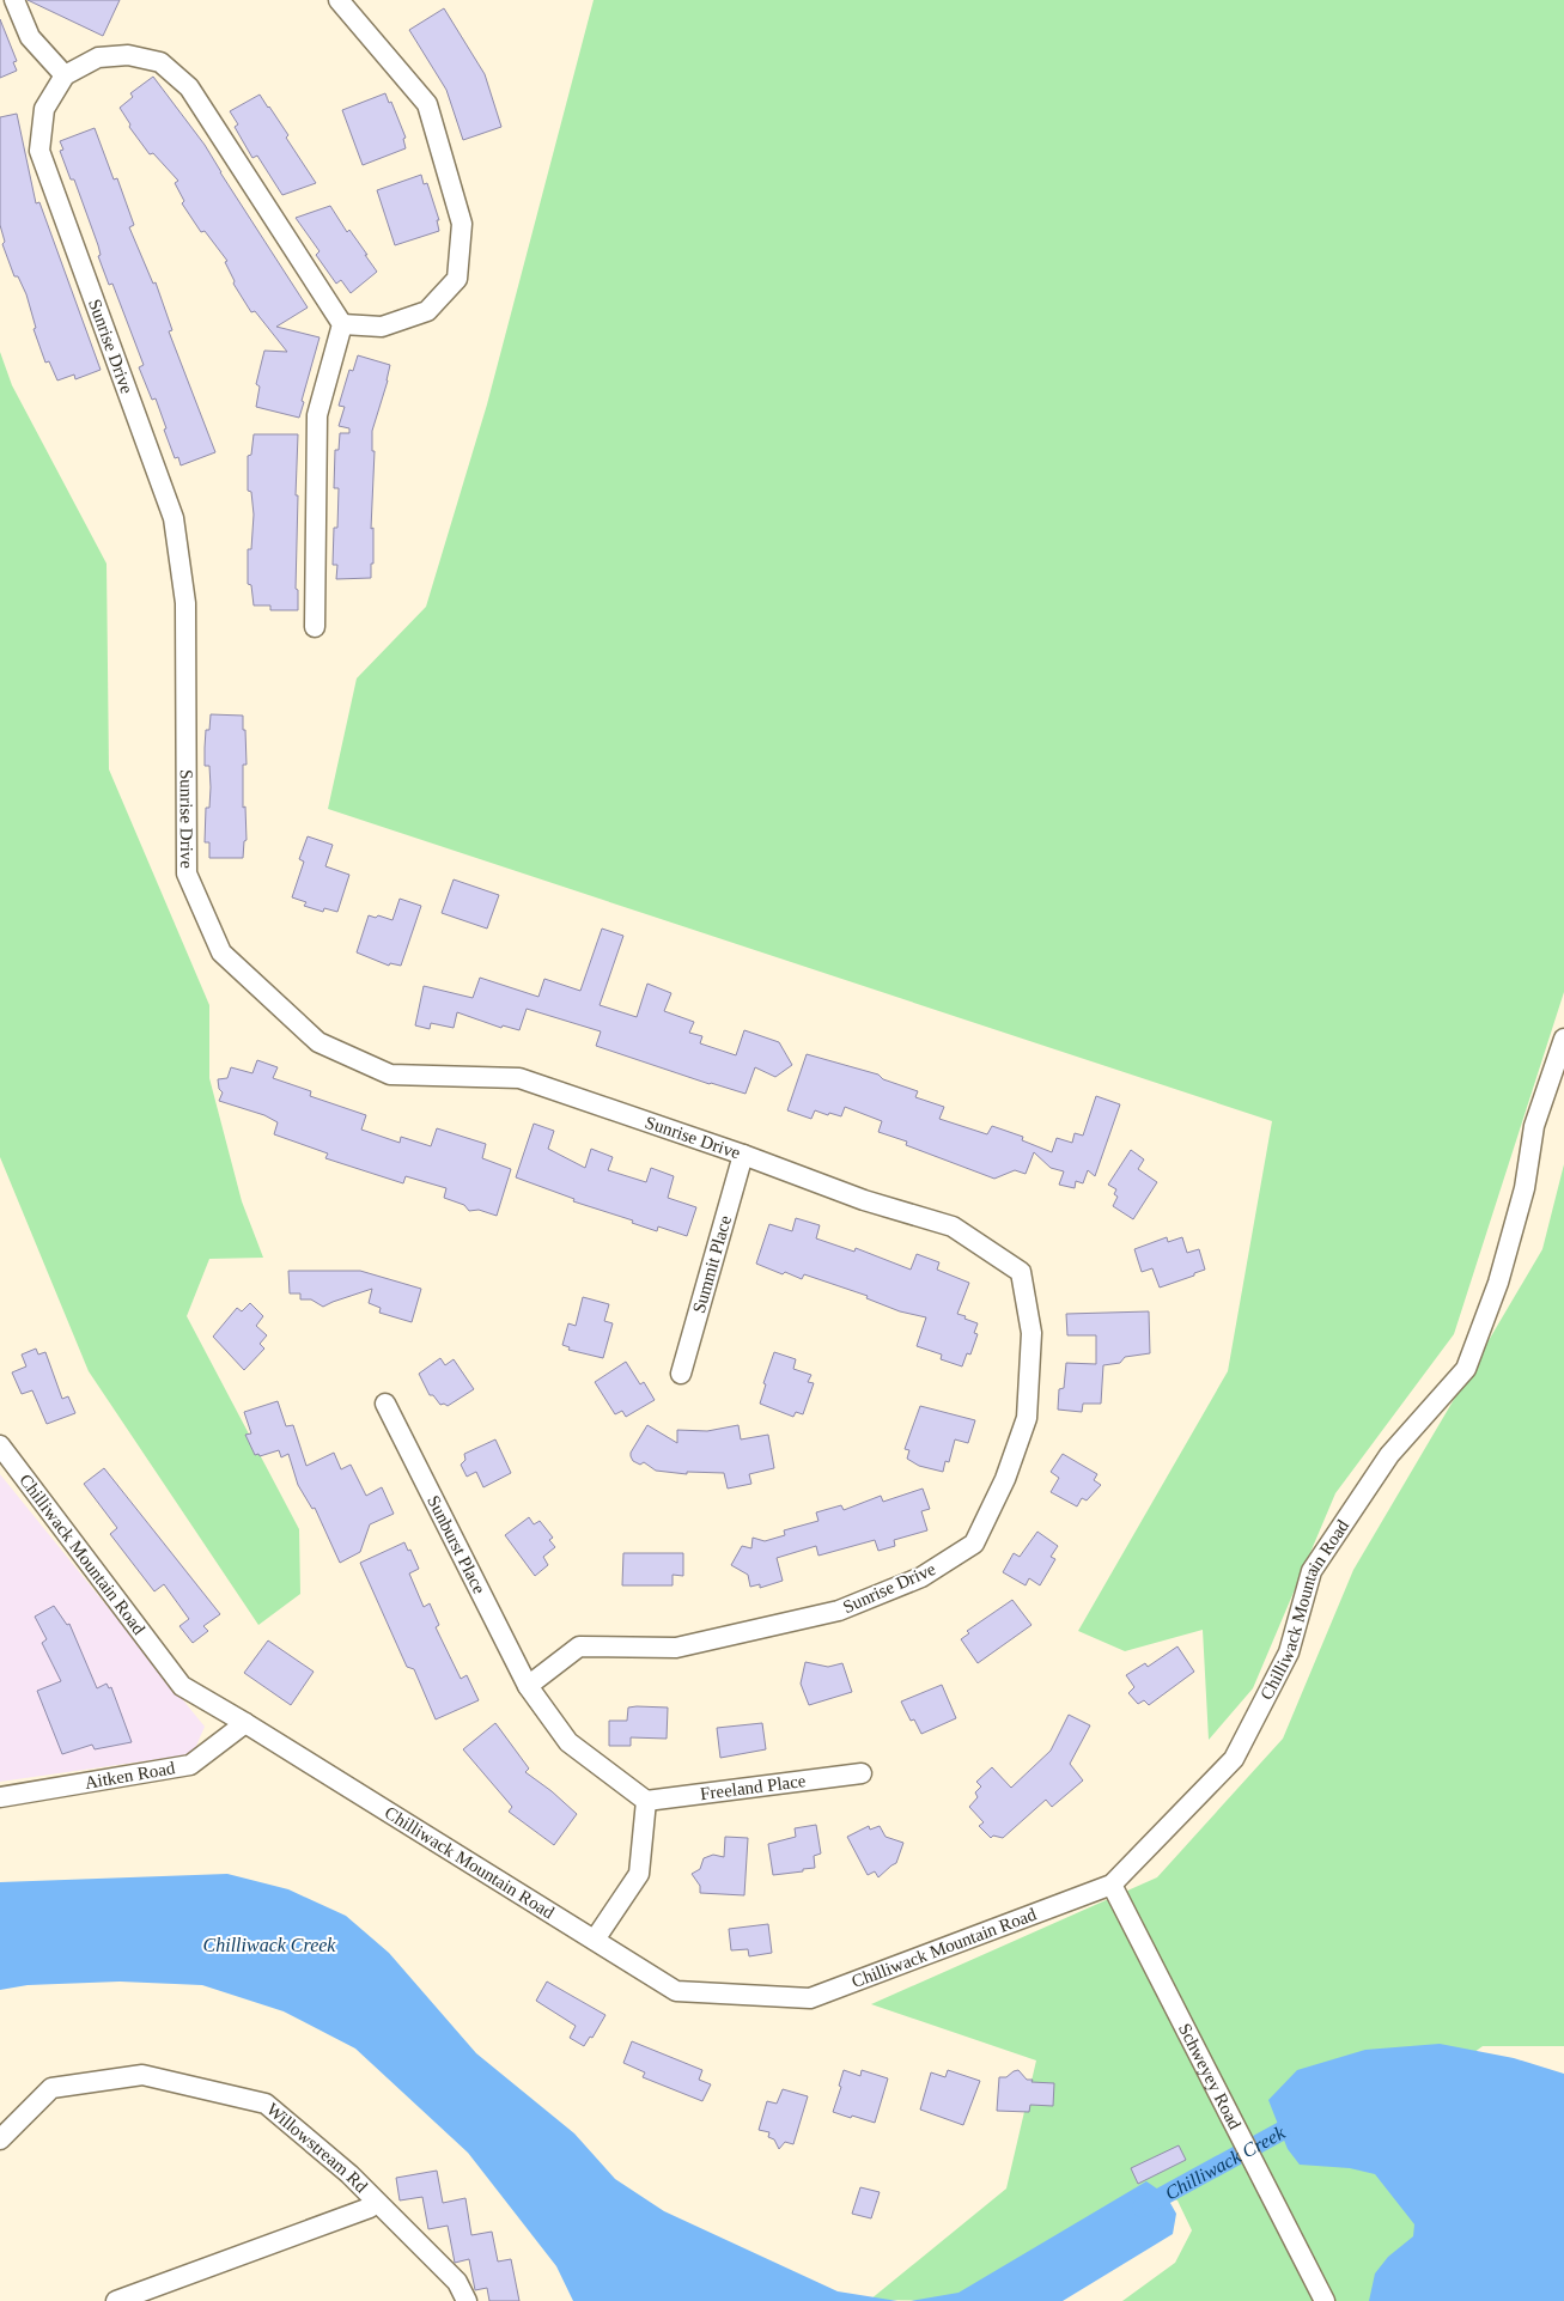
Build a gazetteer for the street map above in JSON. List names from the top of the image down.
{
  "streets": {
    "street": [
      "Sunrise Drive",
      "Summit Place",
      "Sunburst Place",
      "Chilliwack Mountain Road",
      "Aitken Road",
      "Freeland Place",
      "Schweyey Road",
      "Willowstream Rd"
    ]
  },
  "crossings": [
    ["Sunrise Drive", "Summit Place"],
    ["Sunrise Drive", "Sunburst Place"],
    ["Chilliwack Mountain Road", "Aitken Road"],
    ["Chilliwack Mountain Road", "Schweyey Road"]
  ],
  "water": ["Chilliwack Creek"]
}
